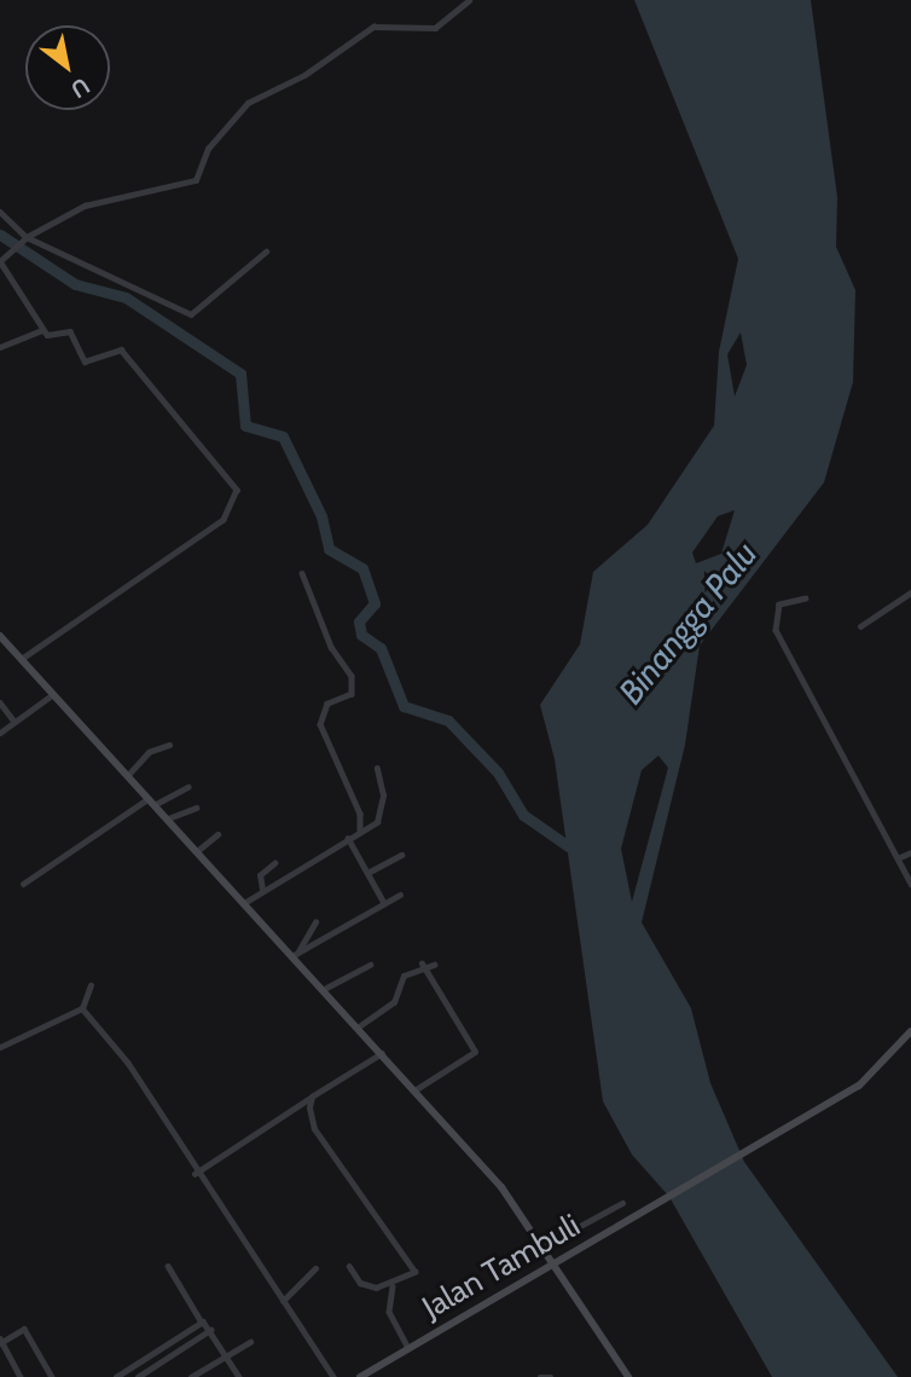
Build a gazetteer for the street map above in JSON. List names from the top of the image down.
{
  "streets": {
    "main road": ["Jalan Tambuli"]
  },
  "water": ["Binangga Palu"],
  "north": "bottom right"
}
